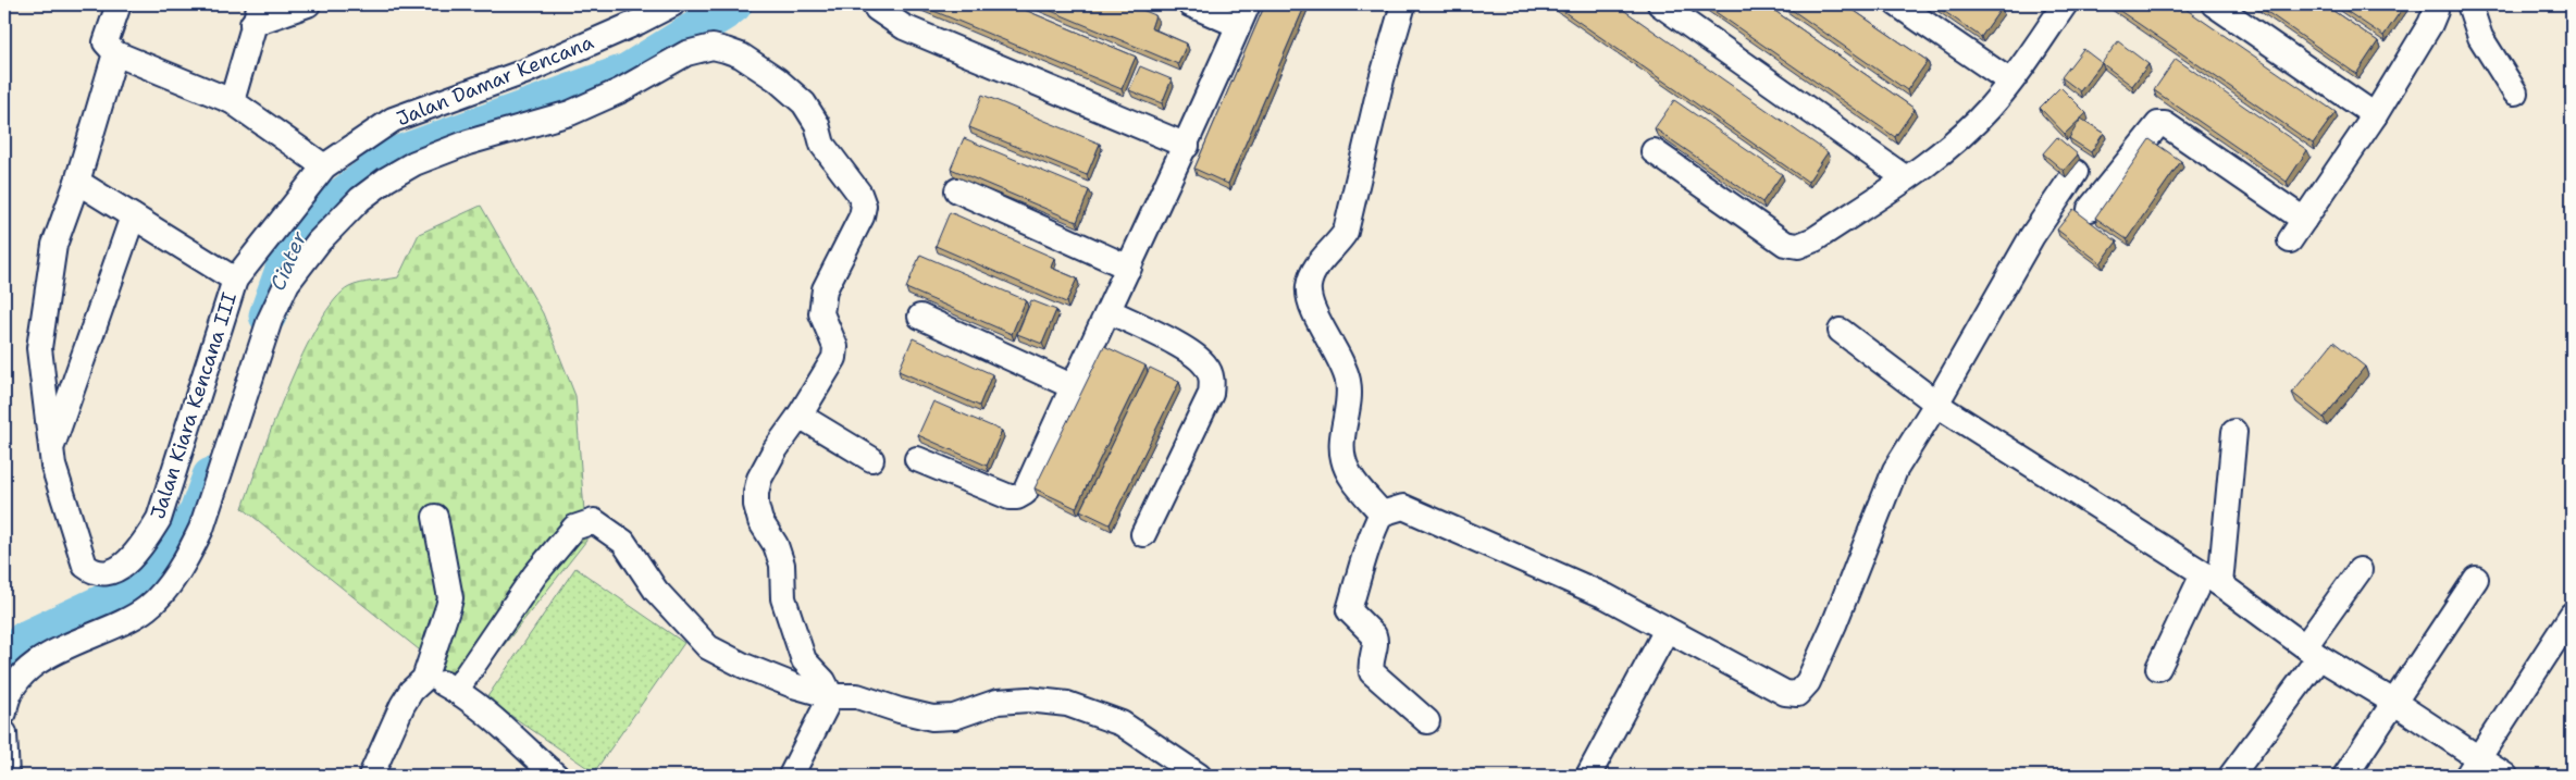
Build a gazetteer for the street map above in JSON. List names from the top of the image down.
{
  "streets": {
    "street": ["Jalan Damar Kencana", "Jalan Kiara Kencana III"]
  },
  "crossings": [
    ["Jalan Damar Kencana", "Jalan Kiara Kencana III"]
  ],
  "water": ["Ciater"]
}
